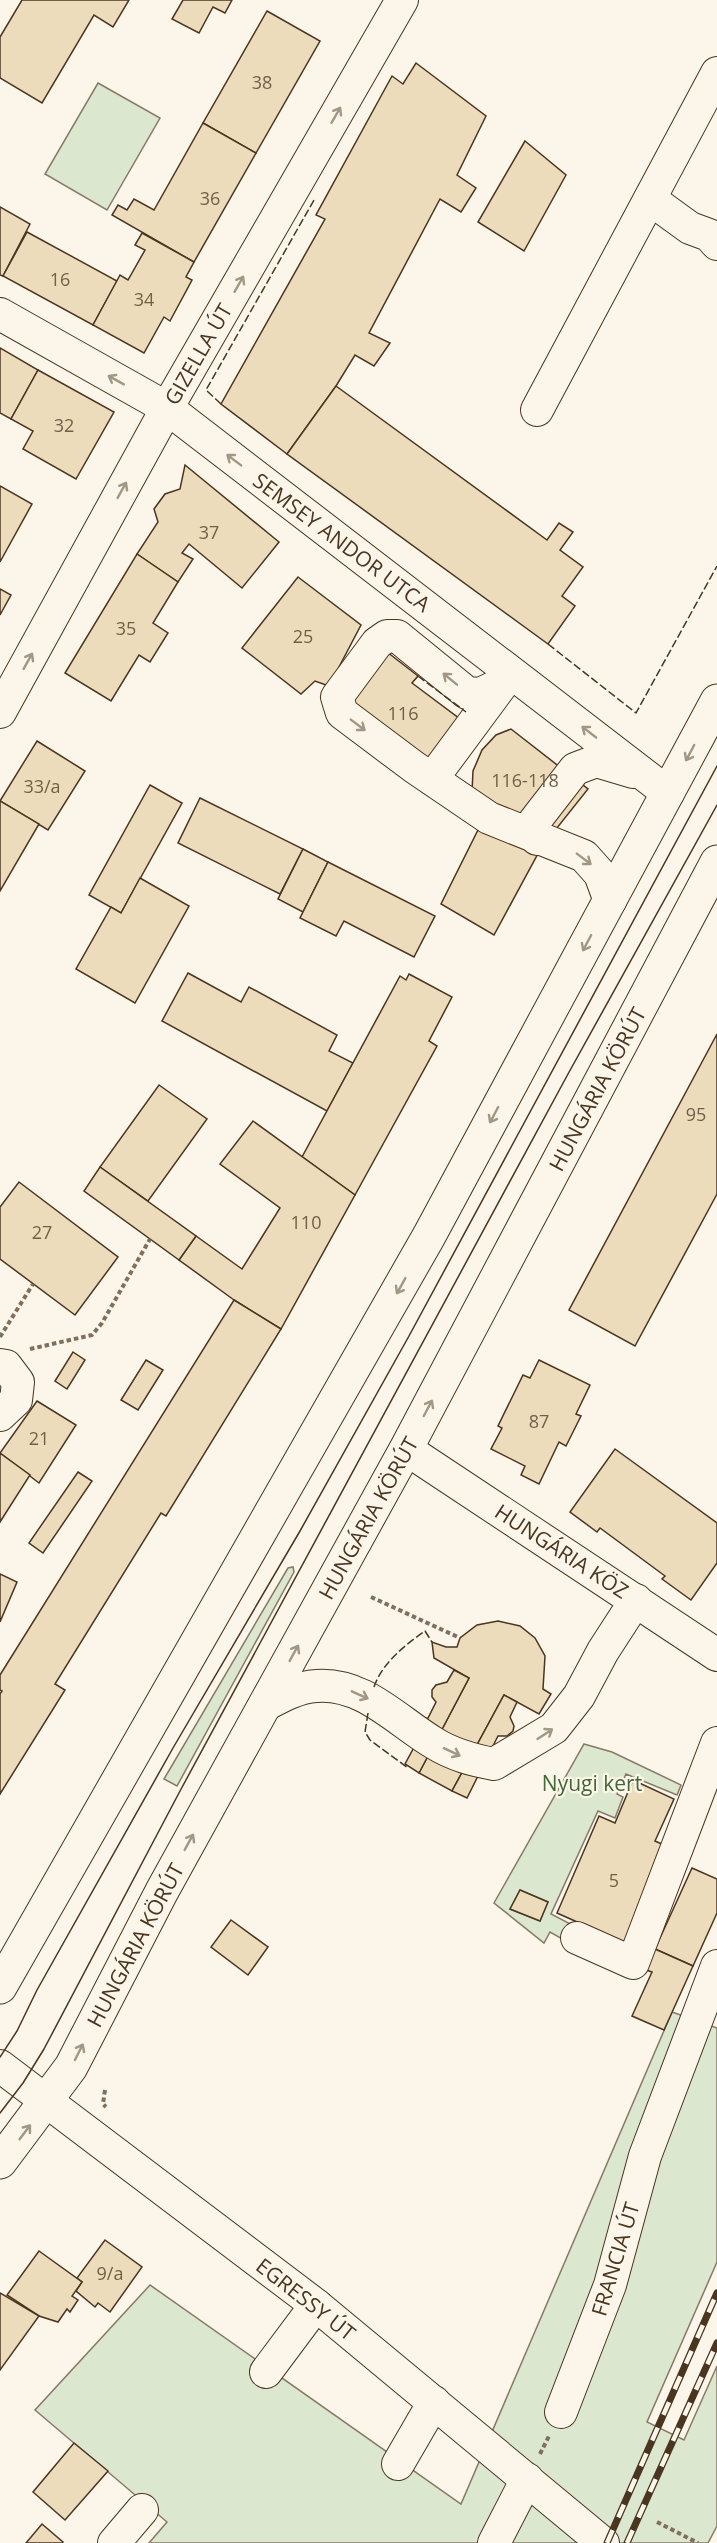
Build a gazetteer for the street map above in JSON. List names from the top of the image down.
{
  "streets": {
    "main road": ["HUNGÁRIA KÖRÚT"],
    "street": [
      "GIZELLA ÚT",
      "SEMSEY ANDOR UTCA",
      "HUNGÁRIA KÖZ",
      "FRANCIA ÚT",
      "EGRESSY ÚT"
    ]
  },
  "crossings": [
    ["GIZELLA ÚT", "SEMSEY ANDOR UTCA"],
    ["HUNGÁRIA KÖRÚT", "HUNGÁRIA KÖZ"],
    ["HUNGÁRIA KÖRÚT", "EGRESSY ÚT"]
  ],
  "one_way": ["GIZELLA ÚT", "SEMSEY ANDOR UTCA"],
  "parks": ["Nyugi kert"],
  "house_numbers": [
    "38",
    "36",
    "16",
    "34",
    "32",
    "37",
    "35",
    "25",
    "116",
    "116-118",
    "33/a",
    "95",
    "110",
    "27",
    "87",
    "21",
    "5",
    "9/a"
  ]
}
